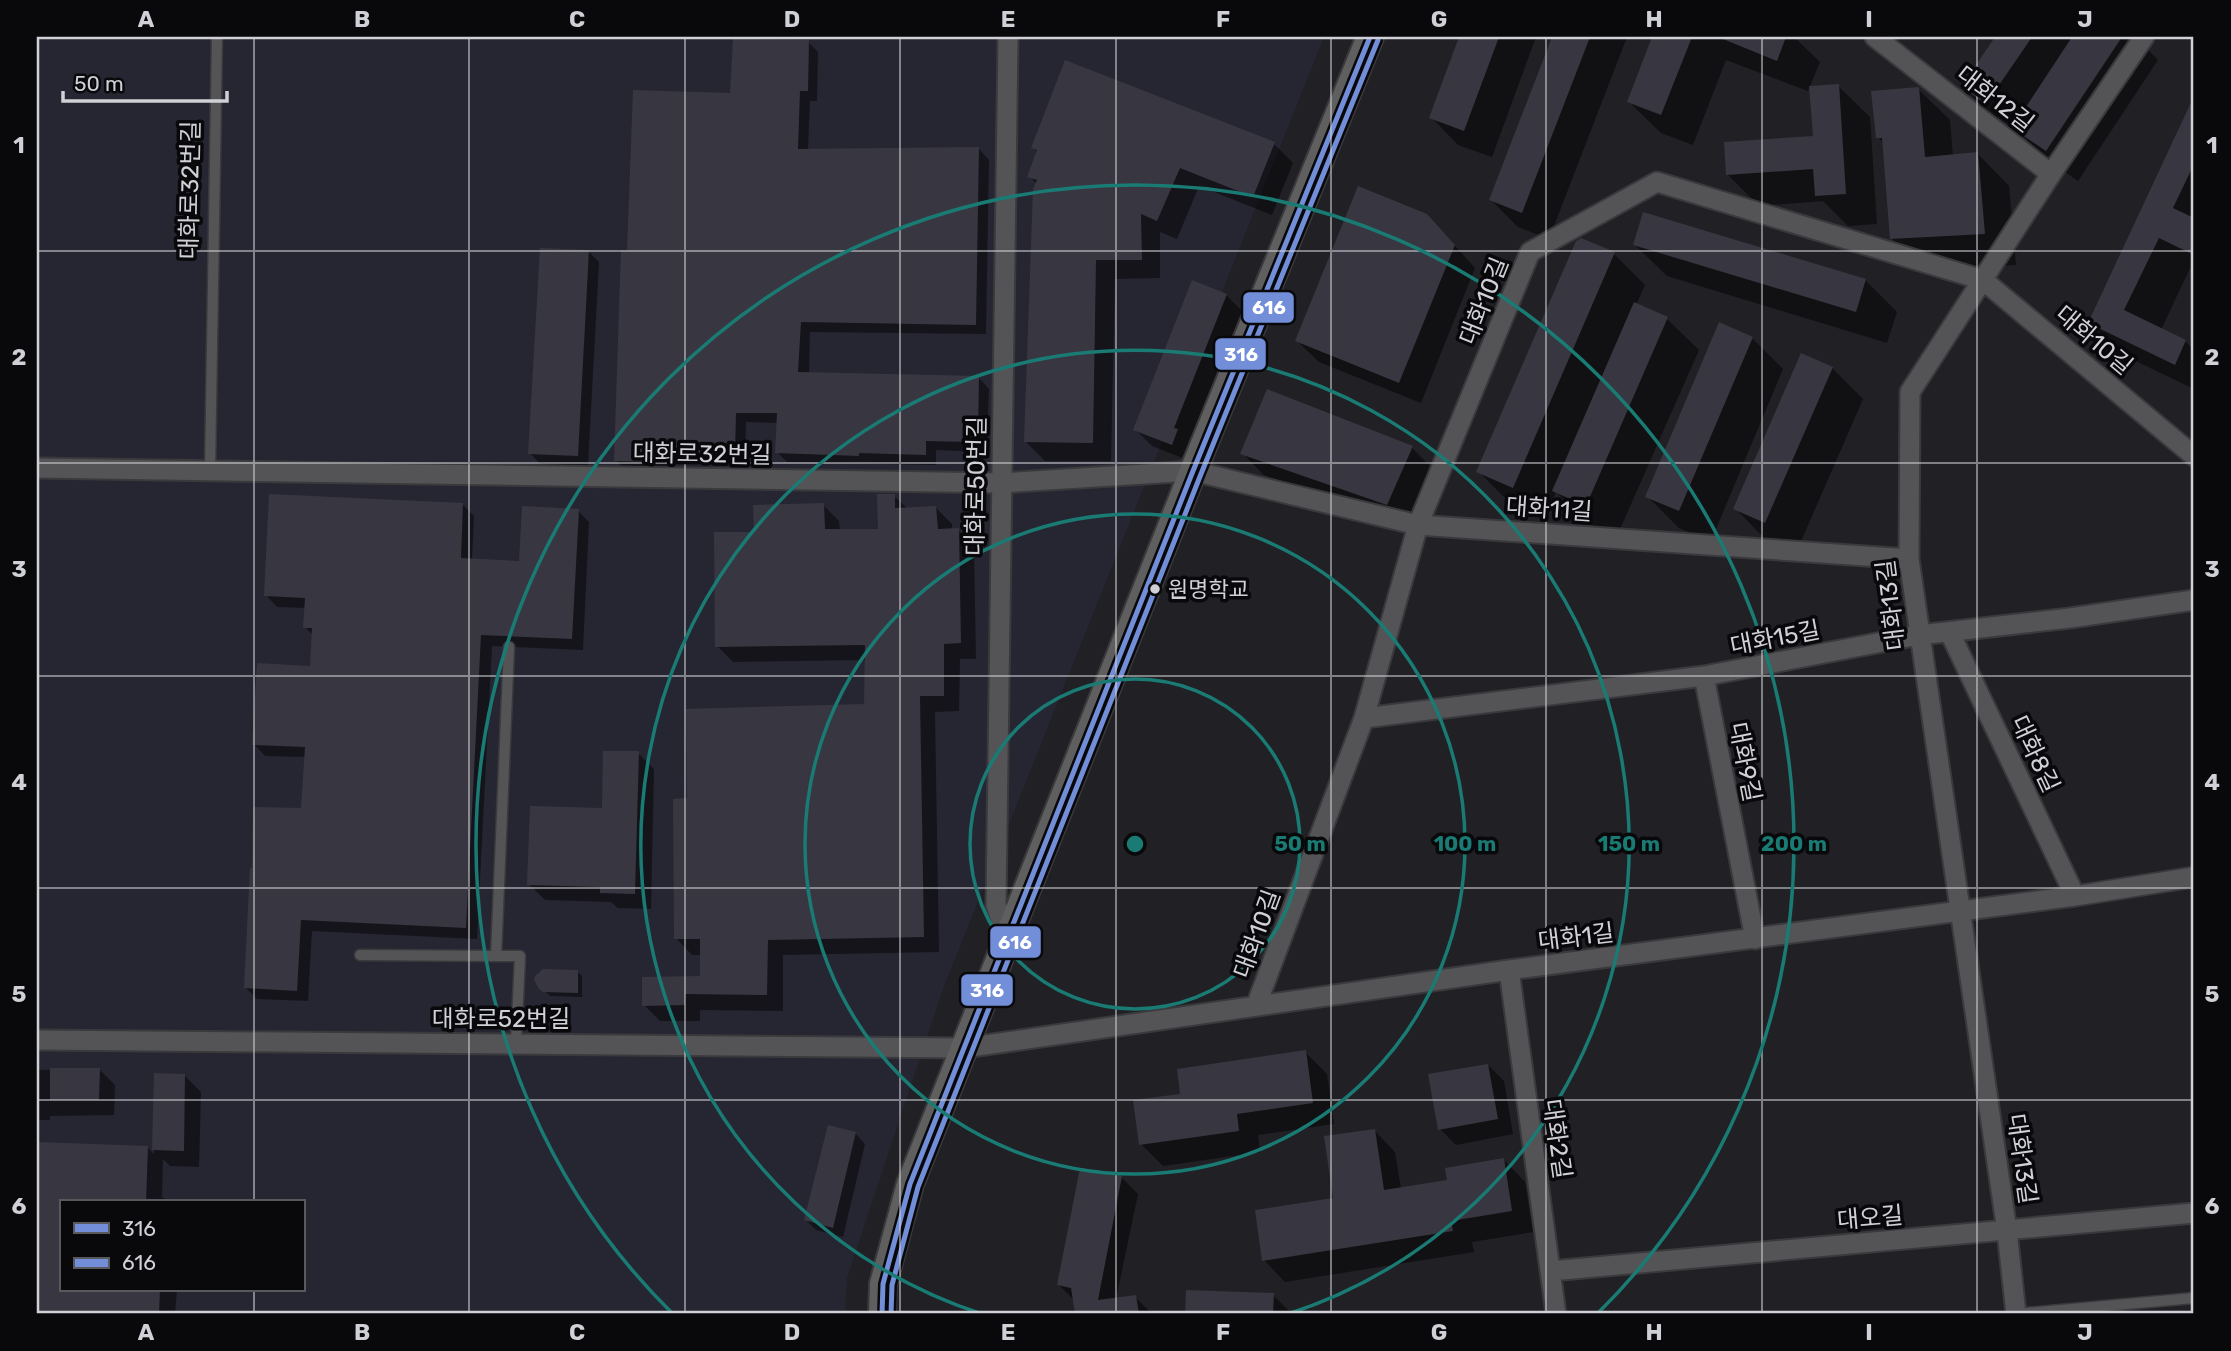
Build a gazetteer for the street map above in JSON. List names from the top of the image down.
{
  "streets": {
    "street": [
      "대화12길",
      "대화로32번길",
      "대화10길",
      "대화로50번길",
      "대화11길",
      "대화13길",
      "대화15길",
      "대화8길",
      "대화9길",
      "대화1길",
      "대화로52번길",
      "대화2길",
      "대오길"
    ]
  },
  "crossings": [
    ["대화12길", "대화13길"],
    ["대화로32번길", "대화로50번길"],
    ["대화로32번길", "대화11길"],
    ["대화10길", "대화11길"],
    ["대화10길", "대화13길"],
    ["대화10길", "대화15길"],
    ["대화10길", "대화1길"],
    ["대화11길", "대화13길"],
    ["대화13길", "대화15길"],
    ["대화13길", "대화1길"],
    ["대화13길", "대오길"],
    ["대화15길", "대화8길"],
    ["대화15길", "대화9길"],
    ["대화8길", "대화1길"],
    ["대화9길", "대화1길"],
    ["대화1길", "대화로52번길"],
    ["대화1길", "대화2길"],
    ["대화2길", "대오길"]
  ],
  "places": ["원명학교"],
  "lines": ["transit line 316", "transit line 616"],
  "legend": ["316", "616"],
  "scale_bar": "50 m",
  "grid": {
    "columns": [
      "A",
      "B",
      "C",
      "D",
      "E",
      "F",
      "G",
      "H",
      "I",
      "J"
    ],
    "rows": [
      "1",
      "2",
      "3",
      "4",
      "5",
      "6"
    ]
  },
  "rings": [
    "50 m",
    "100 m",
    "150 m",
    "200 m"
  ]
}
